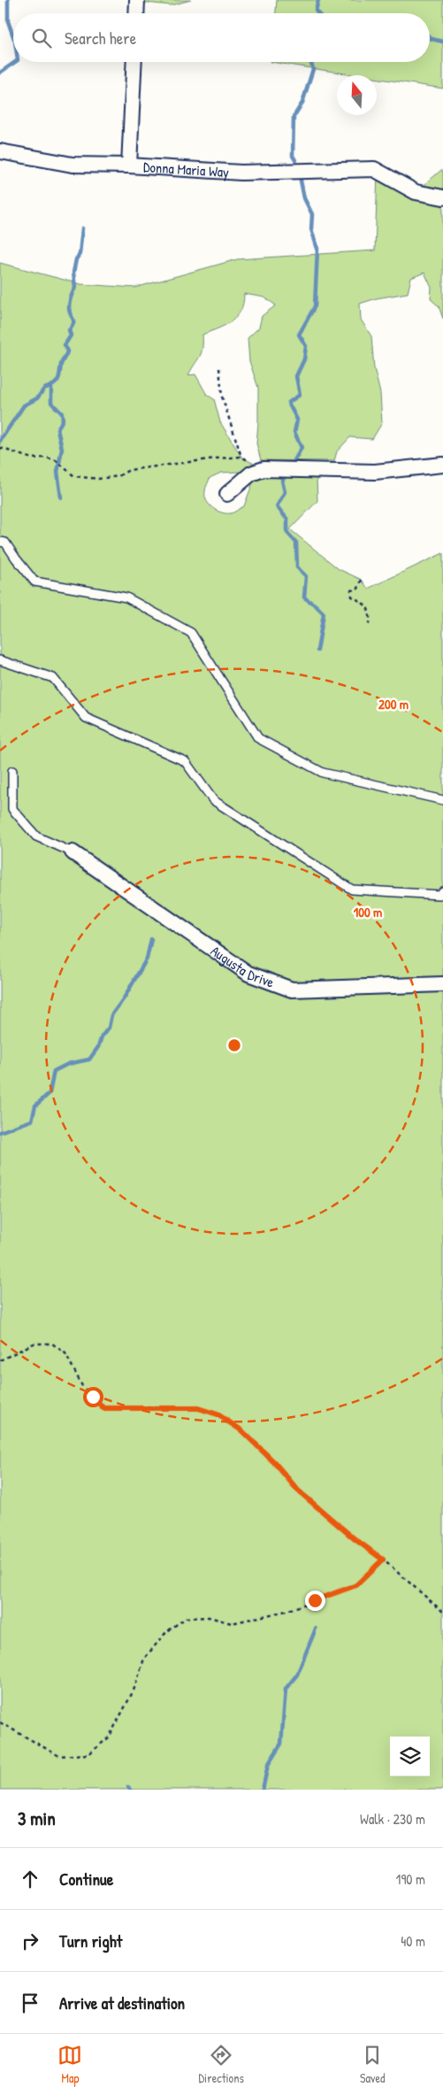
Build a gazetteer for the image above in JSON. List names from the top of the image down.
{
  "streets": {
    "street": ["Donna Maria Way", "Augusta Drive"]
  },
  "north": "top",
  "page": {
    "search": "Search here",
    "heading": ["3 min", "Walk · 230 m"],
    "list": [
      ["Continue", "190 m"],
      ["Turn right", "40 m"],
      "Arrive at destination"
    ],
    "nav": ["Map", "Directions", "Saved"]
  },
  "rings": ["200 m", "100 m"]
}
